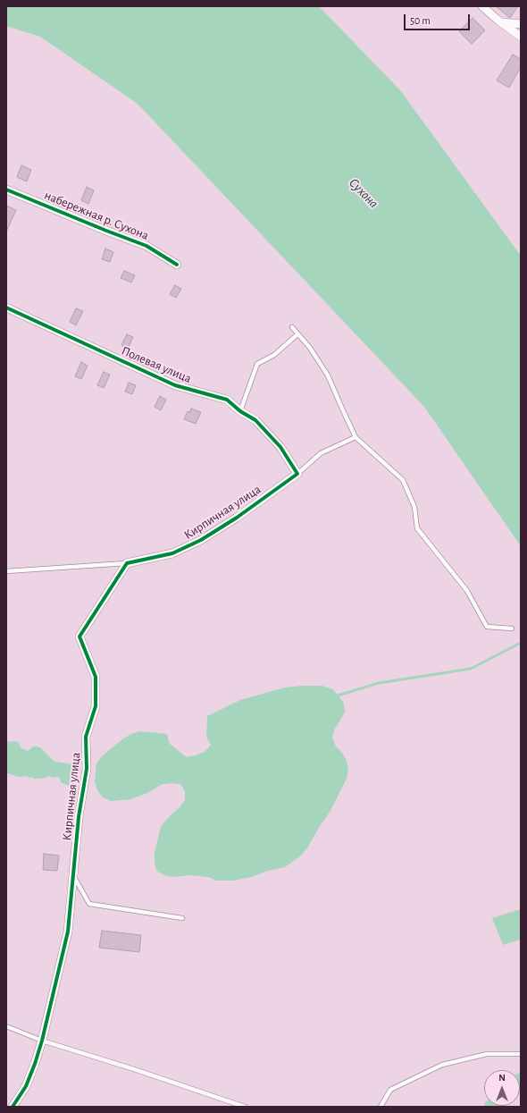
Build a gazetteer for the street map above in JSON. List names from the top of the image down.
{
  "streets": {
    "street": ["набережная р. Сухона", "Полевая улица", "Кирпичная улица"]
  },
  "crossings": [
    ["Полевая улица", "Кирпичная улица"]
  ],
  "water": ["Сухона"],
  "scale_bar": "50 m",
  "north": "top"
}
